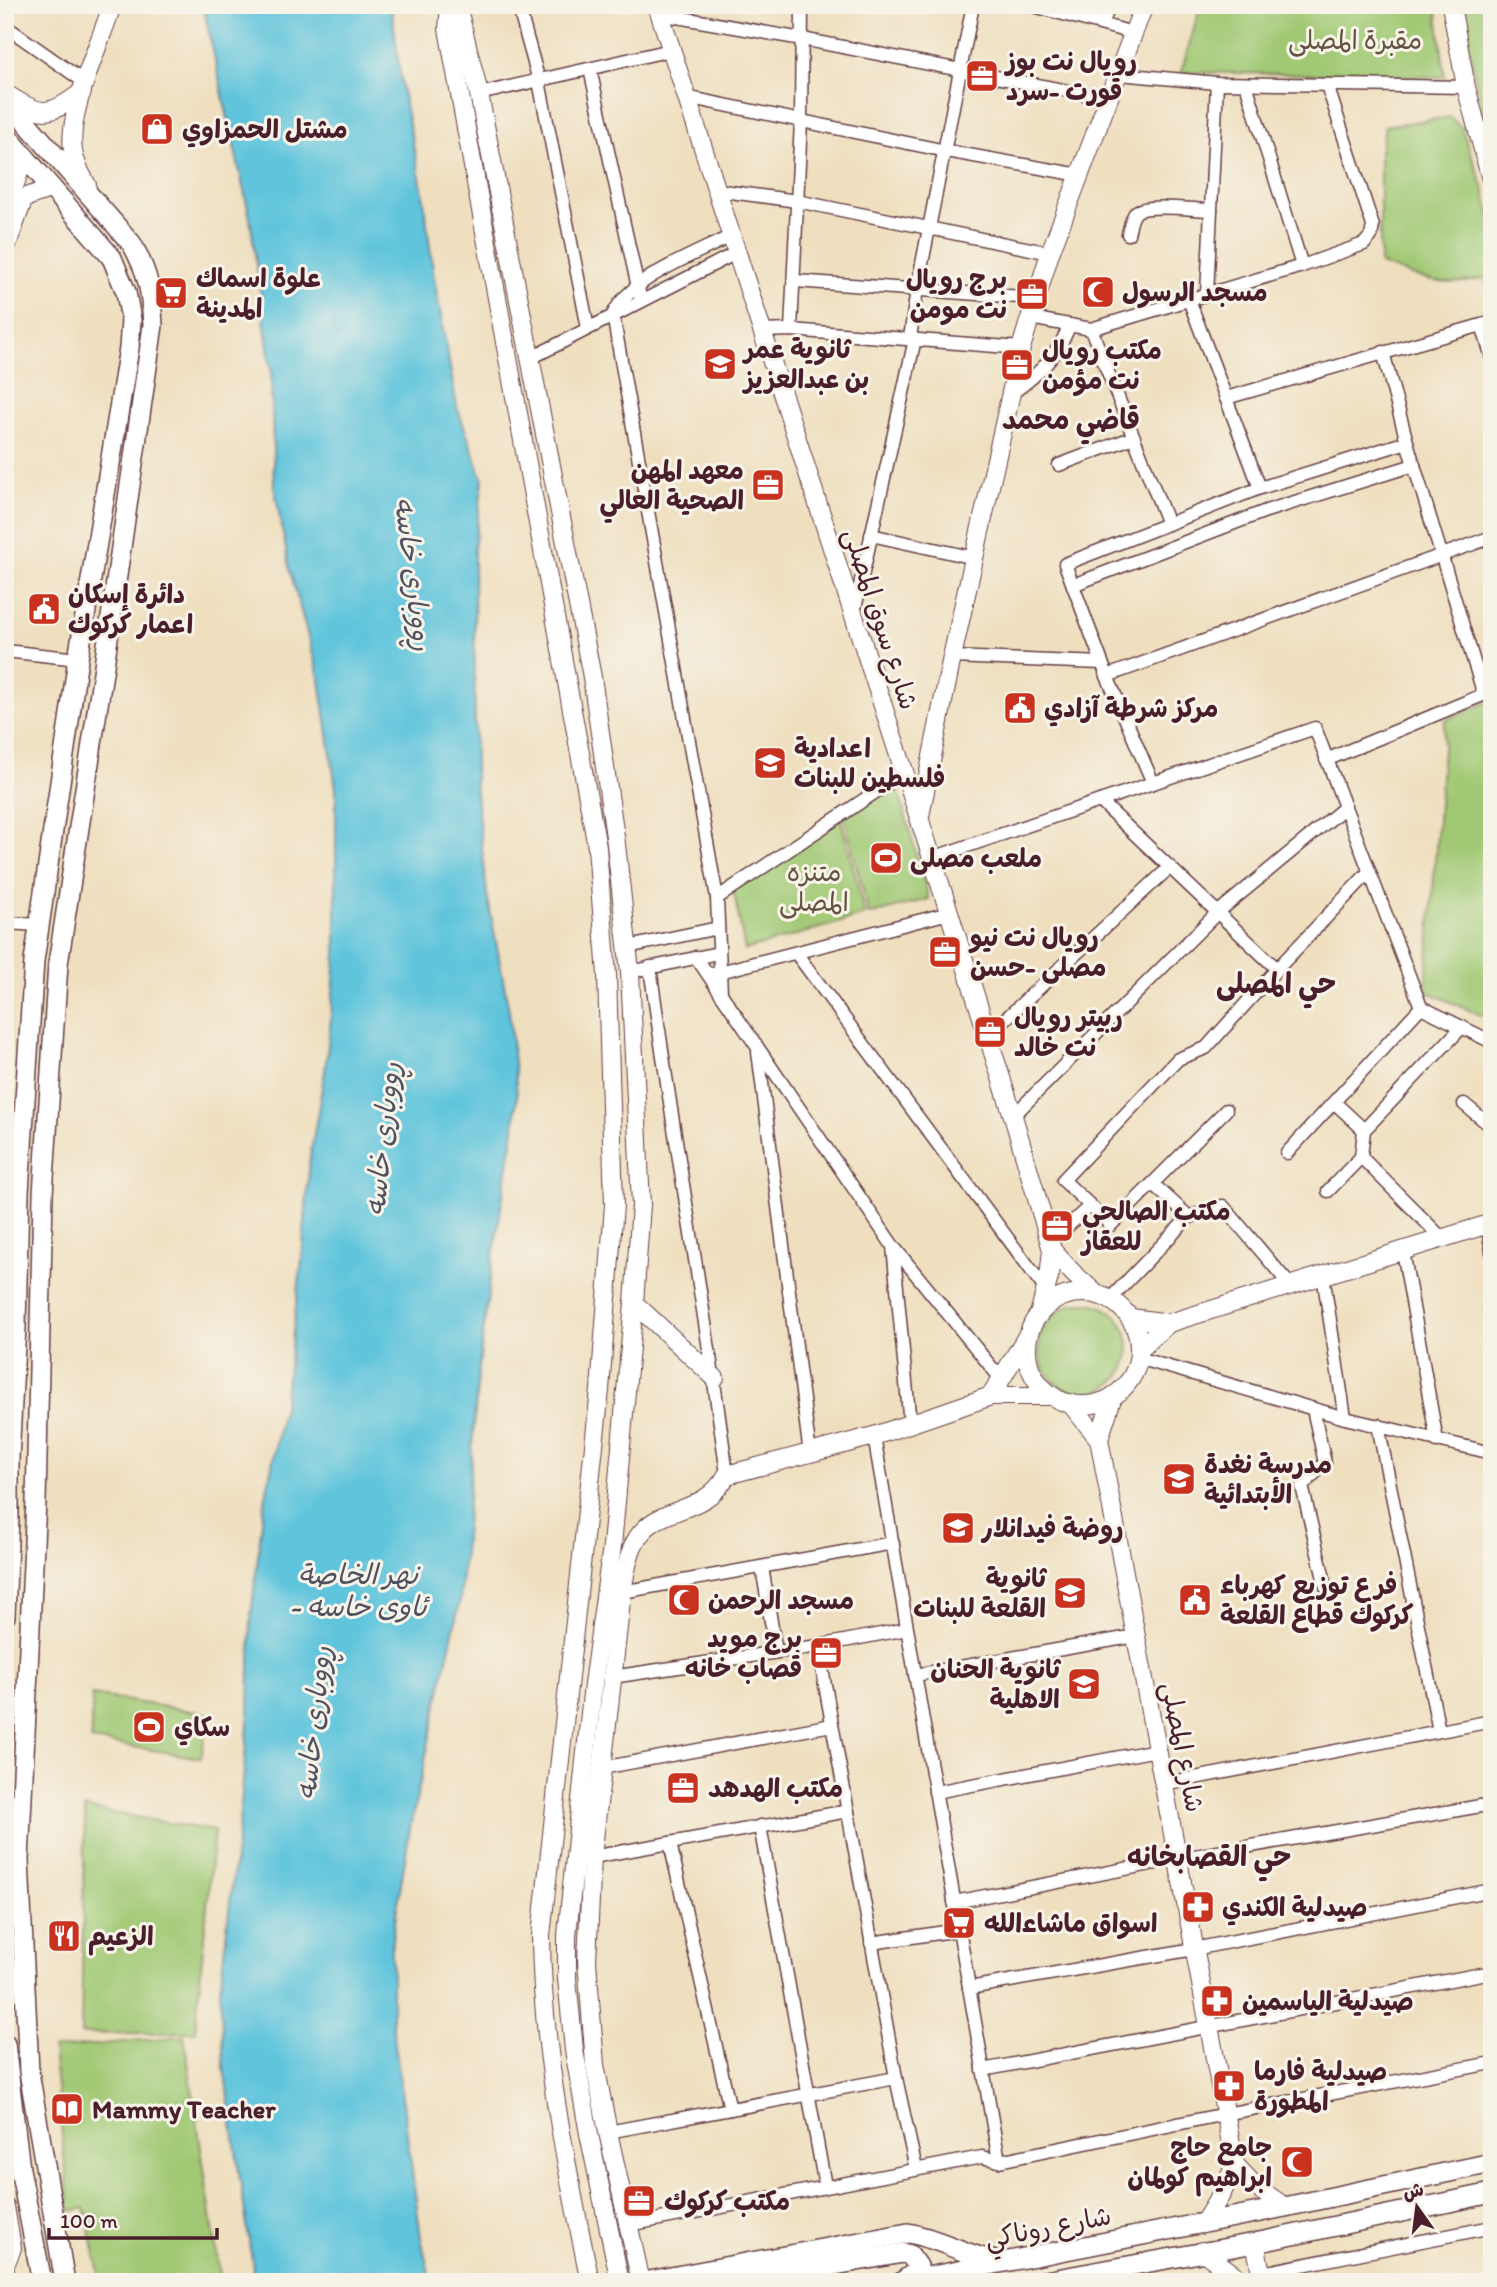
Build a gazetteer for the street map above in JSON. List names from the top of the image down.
{
  "streets": {
    "main road": ["شارع روناكي"],
    "street": ["شارع سوق المصلى", "شارع المصلى"]
  },
  "crossings": [
    ["شارع سوق المصلى", "شارع المصلى"]
  ],
  "districts": ["قاضي محمد", "حي المصلى", "حي القصابخانه"],
  "water": ["ڕووباری خاسە", "نهر الخاصة - ئاوی خاسە"],
  "parks": ["مقبرة المصلى", "متنزه المصلى"],
  "places": {
    "office": [
      "رويال نت بوز قورت -سرد",
      "برج رويال نت مومن",
      "مكتب رويال نت مؤمن",
      "معهد المهن الصحية العالي",
      "رويال نت نيو مصلى -حسن",
      "ربيتر رويال نت خالد",
      "مكتب الصالحي للعقار",
      "برج مويد قصاب خانه",
      "مكتب الهدهد",
      "مكتب كركوك"
    ],
    "shop": ["مشتل الحمزاوي"],
    "mosque": ["مسجد الرسول", "مسجد الرحمن", "جامع حاج ابراهيم كولمان"],
    "supermarket": ["علوة اسماك المدينة", "اسواق ماشاءالله"],
    "school or university": [
      "ثانوية عمر بن عبدالعزيز",
      "اعدادية فلسطين للبنات",
      "مدرسة نغدة الأبتدائية",
      "روضة فيدانلار",
      "ثانوية القلعة للبنات",
      "ثانوية الحنان الاهلية"
    ],
    "public building": ["دائرة إسكان اعمار كركوك", "مركز شرطة آزادي", "فرع توزيع كهرباء كركوك قطاع القلعة"],
    "sports": ["ملعب مصلى", "سكاي"],
    "pharmacy": ["صيدلية الكندي", "صيدلية الياسمين", "صيدلية فارما المطورة"],
    "restaurant": ["الزعيم"],
    "library": ["Mammy Teacher"]
  },
  "scale_bar": "100 m",
  "north": "top"
}
